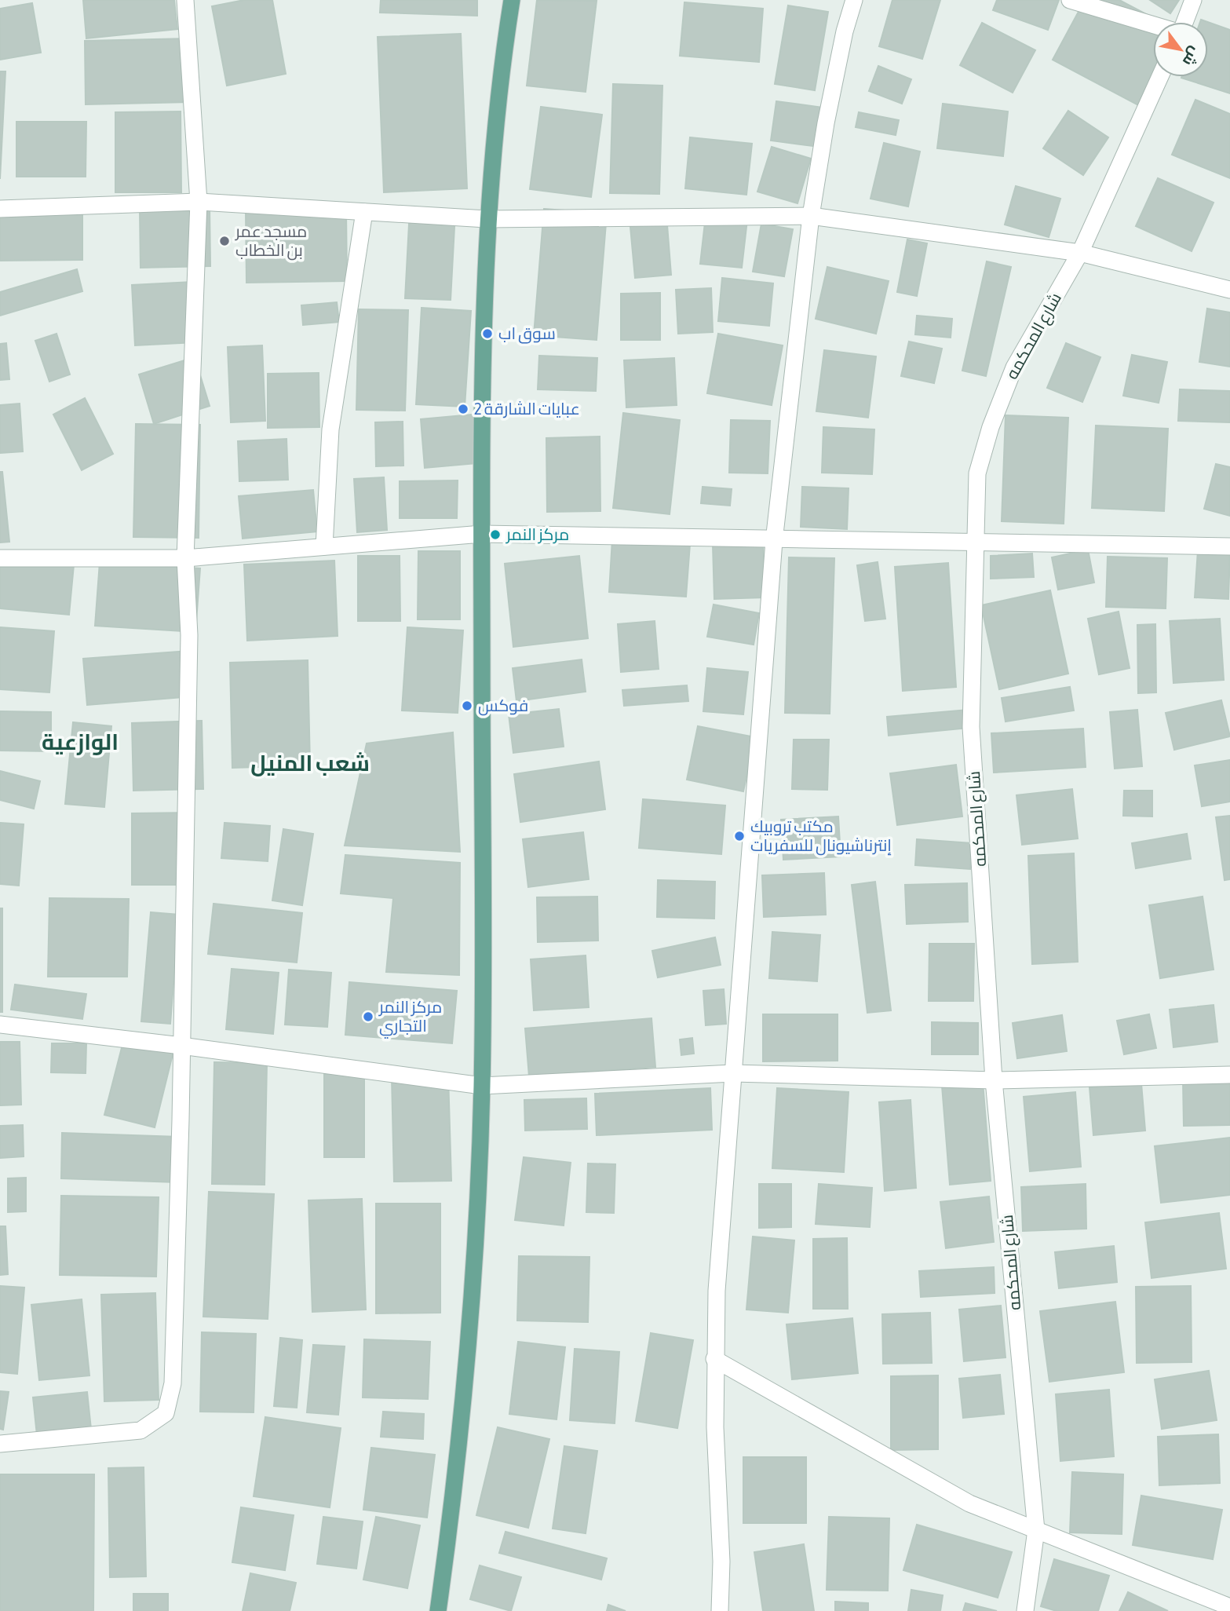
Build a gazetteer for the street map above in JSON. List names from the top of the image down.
{
  "streets": {
    "street": ["شارع المحكمه"]
  },
  "districts": ["الوازعية", "شعب المنيل"],
  "places": [
    "مسجد عمر بن الخطاب",
    "سوق اب",
    "عبايات الشارقة 2",
    "مركز النمر",
    "فوكس",
    "مكتب تروبيك إنترناشيونال للسفريات",
    "مركز النمر التجاري"
  ],
  "north": "bottom right"
}
